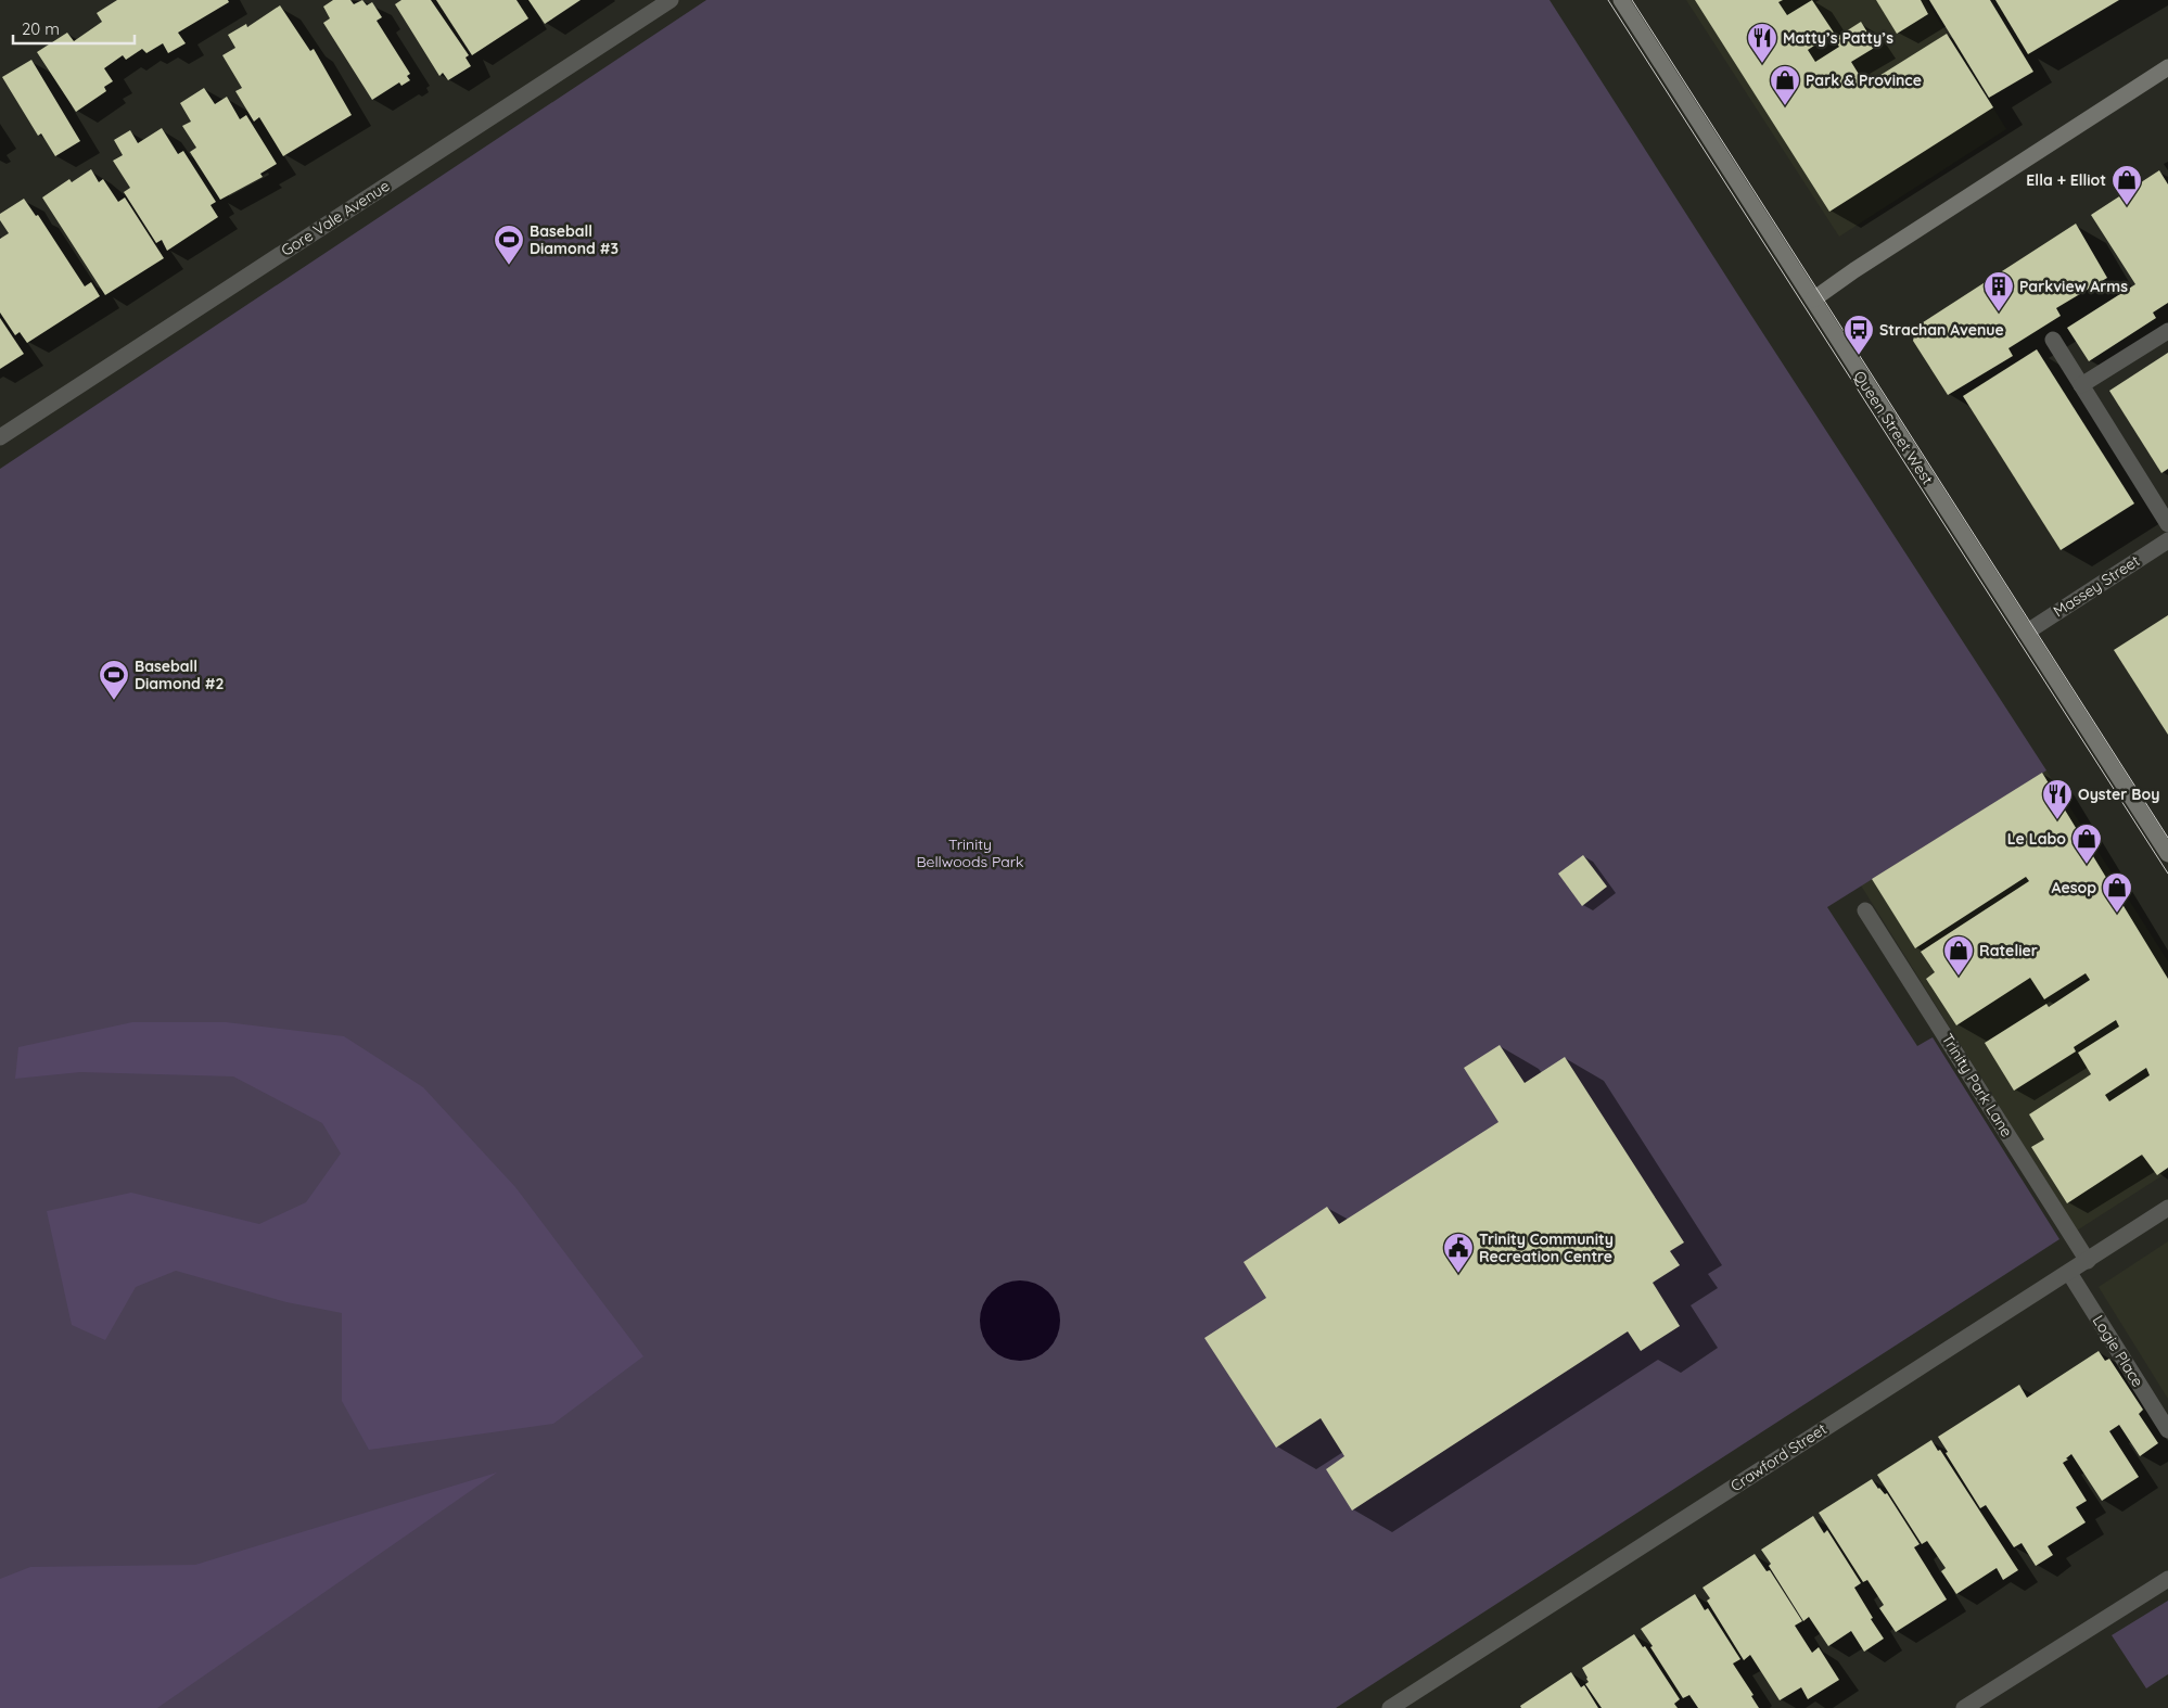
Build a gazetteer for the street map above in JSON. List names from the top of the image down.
{
  "streets": {
    "main road": ["Queen Street West"],
    "street": [
      "Gore Vale Avenue",
      "Massey Street",
      "Trinity Park Lane",
      "Logie Place",
      "Crawford Street"
    ]
  },
  "crossings": [
    ["Queen Street West", "Massey Street"],
    ["Trinity Park Lane", "Crawford Street"],
    ["Logie Place", "Crawford Street"]
  ],
  "parks": ["Trinity Bellwoods Park"],
  "places": {
    "restaurant": ["Matty’s Patty’s", "Oyster Boy"],
    "shop": [
      "Park & Province",
      "Ella + Elliot",
      "Le Labo",
      "Aesop",
      "Ratelier"
    ],
    "sports": ["Baseball Diamond #3", "Baseball Diamond #2"],
    "building": ["Parkview Arms"],
    "bus stop": ["Strachan Avenue"],
    "public building": ["Trinity Community Recreation Centre"]
  },
  "scale_bar": "20 m"
}
